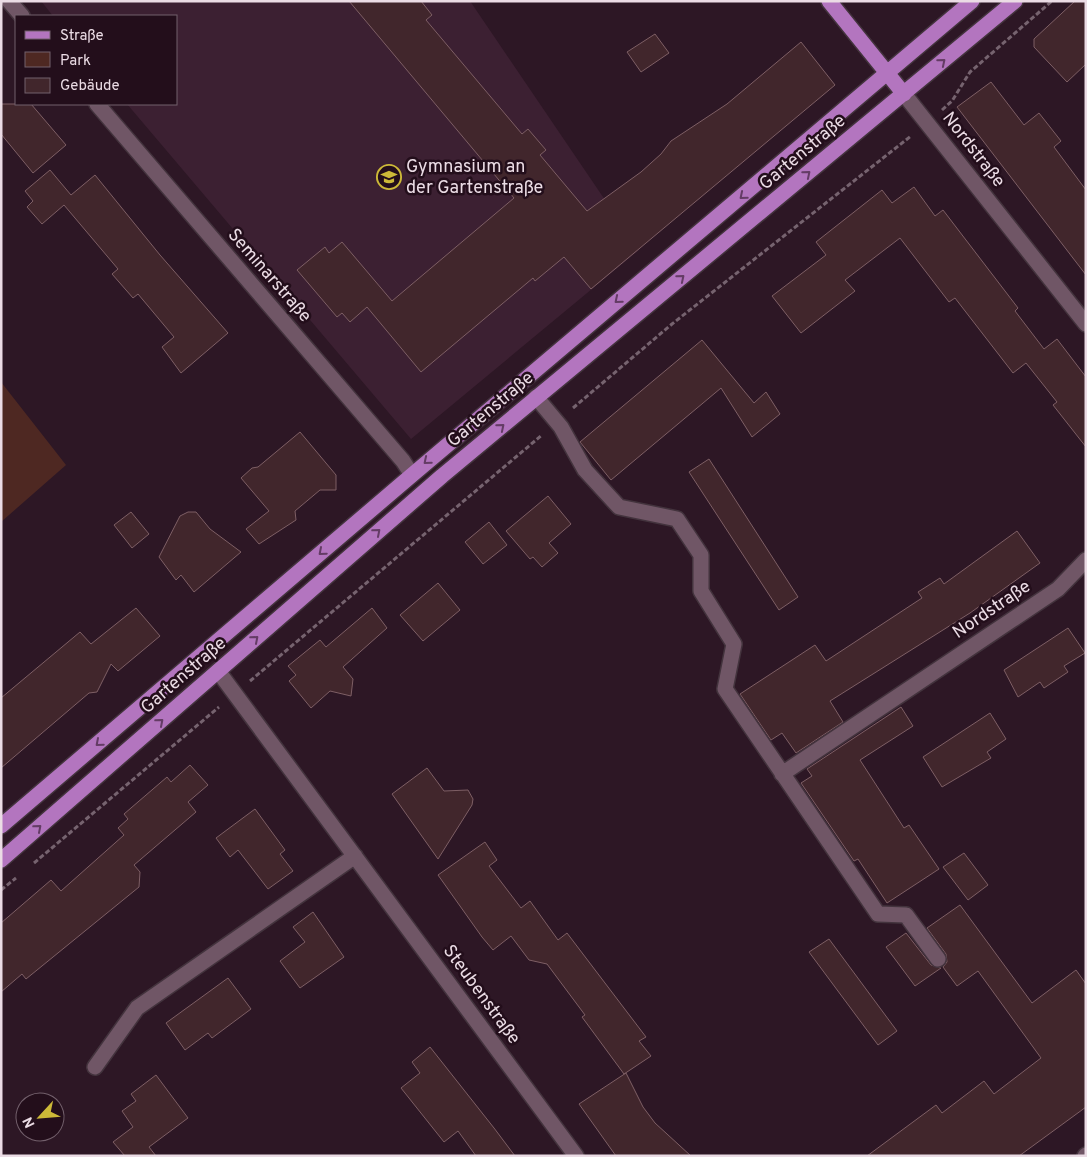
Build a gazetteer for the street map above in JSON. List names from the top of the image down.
{
  "streets": {
    "main road": ["Nordstraße", "Gartenstraße"],
    "street": ["Seminarstraße", "Steubenstraße"]
  },
  "crossings": [
    ["Nordstraße", "Gartenstraße"],
    ["Gartenstraße", "Seminarstraße"],
    ["Gartenstraße", "Steubenstraße"]
  ],
  "places": {
    "school or university": ["Gymnasium an der Gartenstraße"]
  },
  "legend": ["Straße", "Park", "Gebäude"],
  "north": "bottom left"
}
